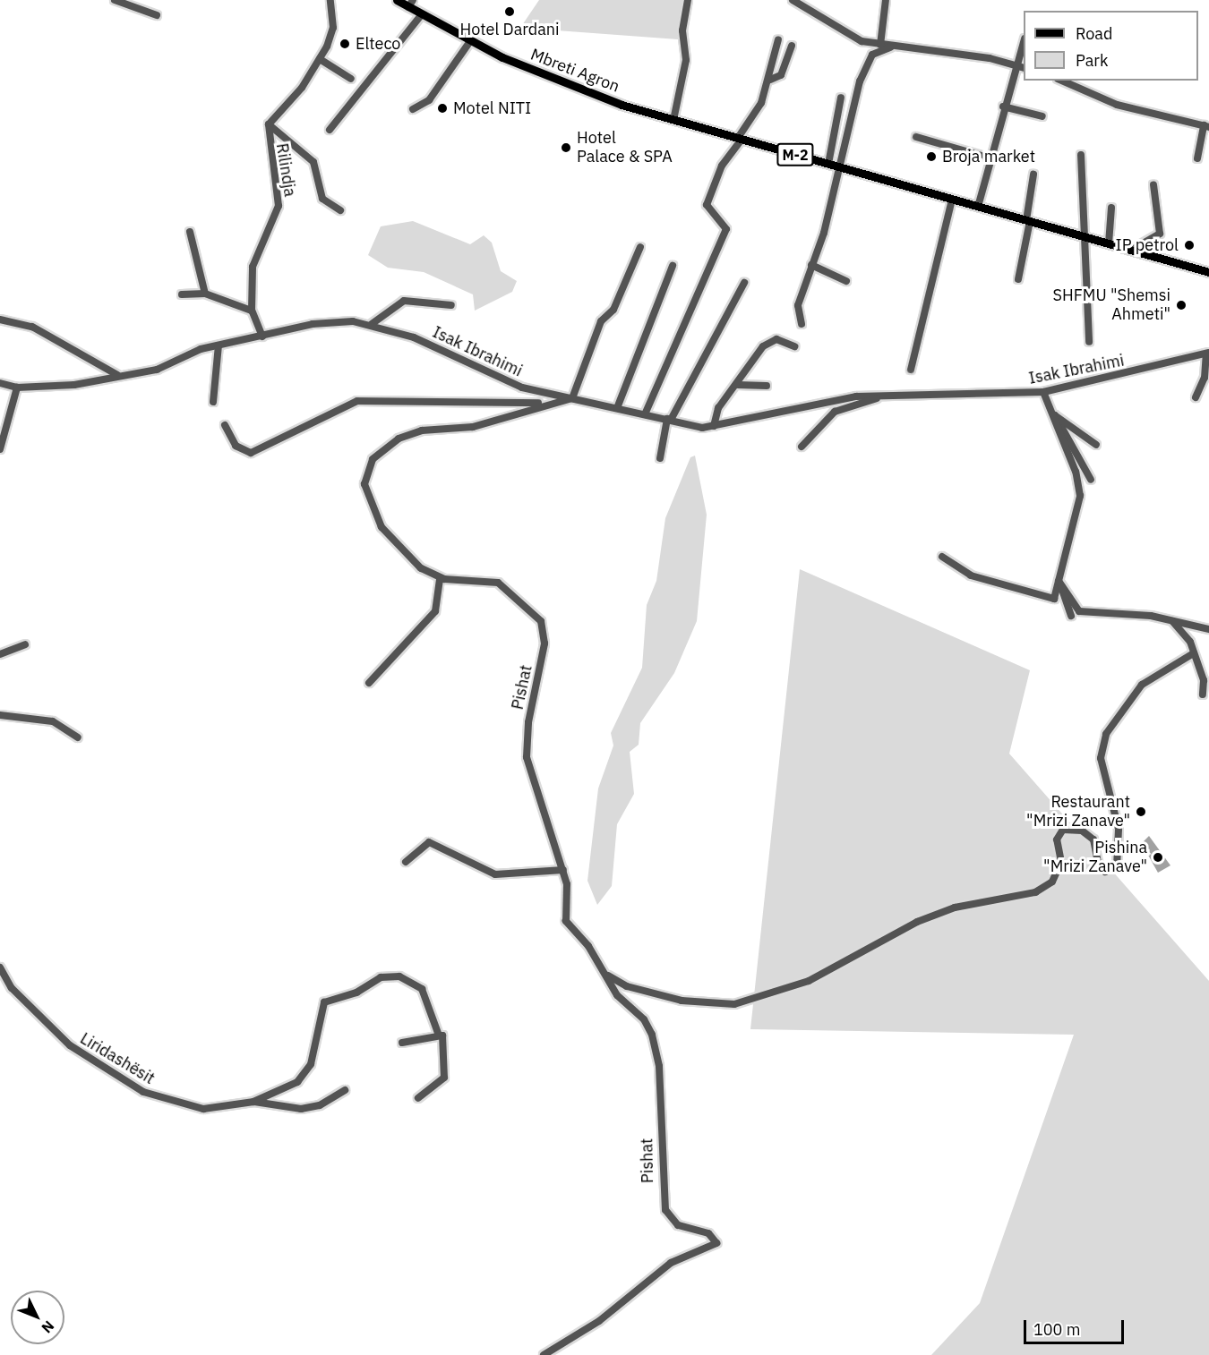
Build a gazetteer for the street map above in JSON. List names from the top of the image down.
{
  "streets": {
    "main road": ["Mbreti Agron", "M-2"],
    "street": [
      "Rilindja",
      "Isak Ibrahimi",
      "Pishat",
      "Liridashësit"
    ]
  },
  "crossings": [
    ["Rilindja", "Isak Ibrahimi"],
    ["Isak Ibrahimi", "Pishat"]
  ],
  "places": [
    "Hotel Dardani",
    "Elteco",
    "Motel NITI",
    "Hotel Palace & SPA",
    "Broja market",
    "IP petrol",
    "SHFMU \"Shemsi Ahmeti\"",
    "Restaurant \"Mrizi Zanave\"",
    "Pishina \"Mrizi Zanave\""
  ],
  "legend": ["Road", "Park"],
  "scale_bar": "100 m",
  "north": "bottom right"
}
